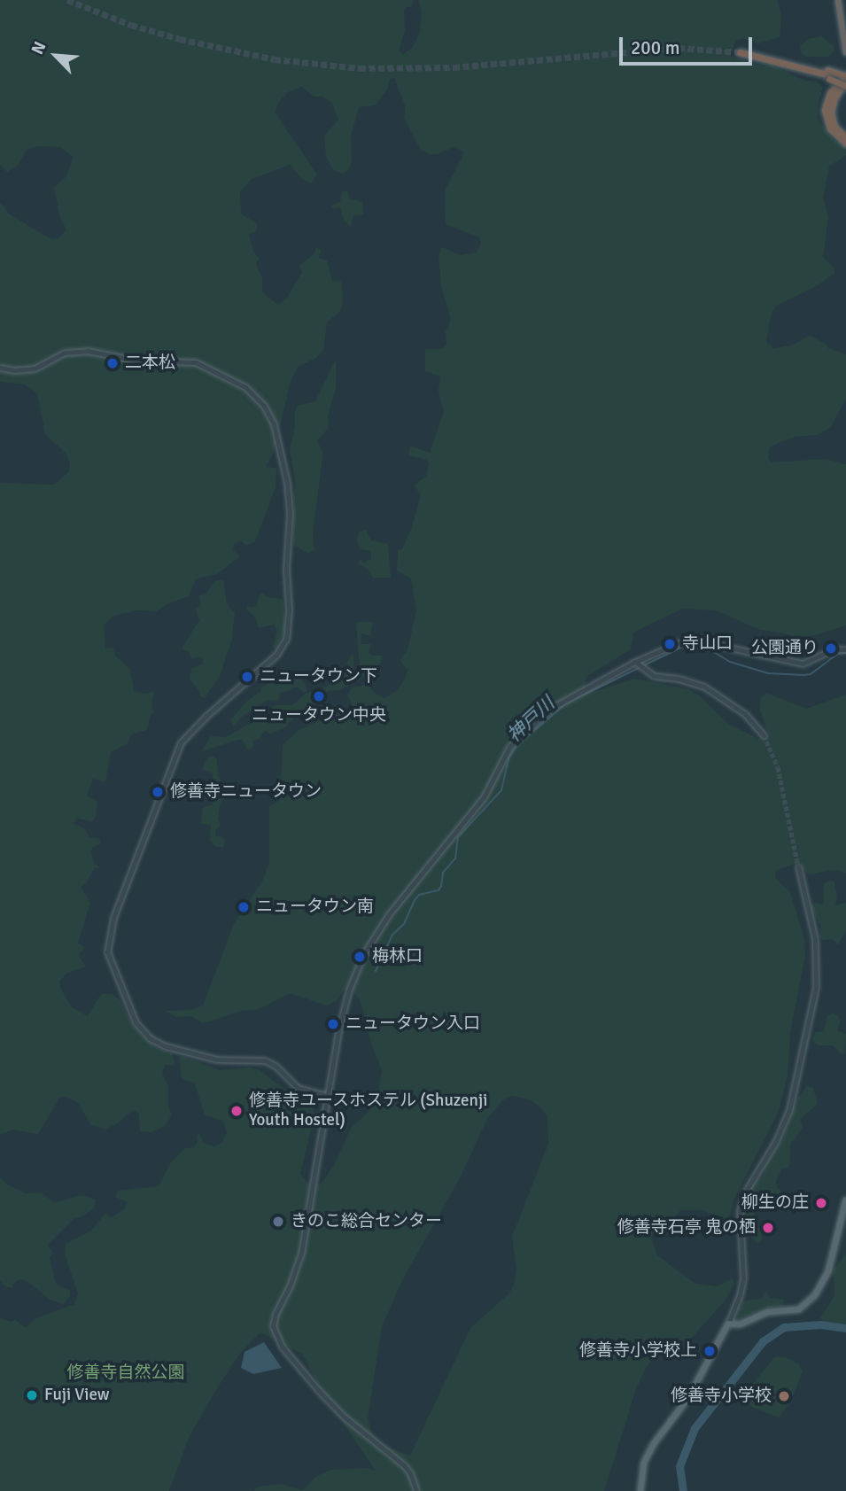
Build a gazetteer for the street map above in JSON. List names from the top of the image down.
{
  "water": ["神戸川"],
  "parks": ["修善寺自然公園"],
  "places": [
    "二本松",
    "寺山口",
    "公園通り",
    "ニュータウン下",
    "ニュータウン中央",
    "修善寺ニュータウン",
    "ニュータウン南",
    "梅林口",
    "ニュータウン入口",
    "修善寺ユースホステル (Shuzenji Youth Hostel)",
    "柳生の庄",
    "きのこ総合センター",
    "修善寺石亭 鬼の栖",
    "修善寺小学校上",
    "Fuji View",
    "修善寺小学校"
  ],
  "scale_bar": "200 m",
  "north": "top left"
}
